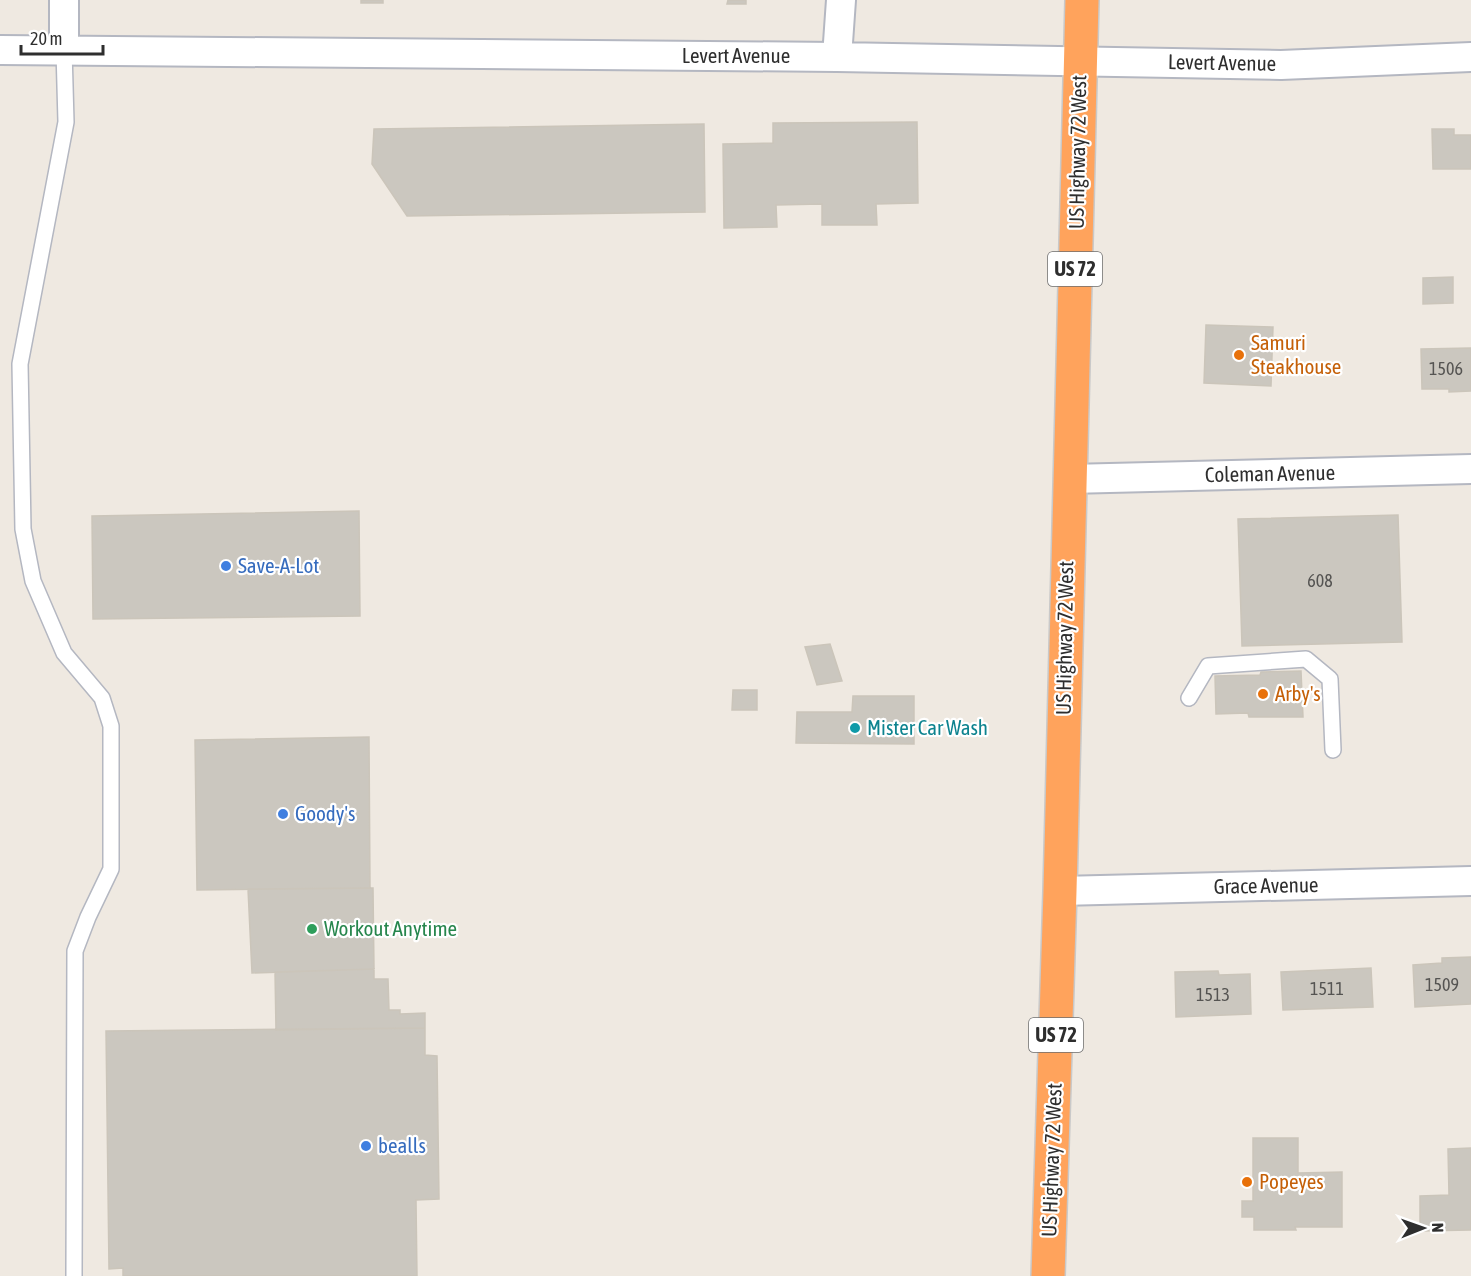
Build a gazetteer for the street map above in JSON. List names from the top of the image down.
{
  "streets": {
    "highway": ["US Highway 72 West", "US 72"],
    "street": ["Levert Avenue", "Coleman Avenue", "Grace Avenue"]
  },
  "crossings": [
    ["Levert Avenue", "US Highway 72 West"],
    ["US Highway 72 West", "Coleman Avenue"],
    ["US Highway 72 West", "Grace Avenue"]
  ],
  "places": [
    "Samuri Steakhouse",
    "Save-A-Lot",
    "Arby's",
    "Mister Car Wash",
    "Goody's",
    "Workout Anytime",
    "bealls",
    "Popeyes"
  ],
  "house_numbers": [
    "1506",
    "608",
    "1509",
    "1511",
    "1513"
  ],
  "scale_bar": "20 m",
  "north": "right"
}
